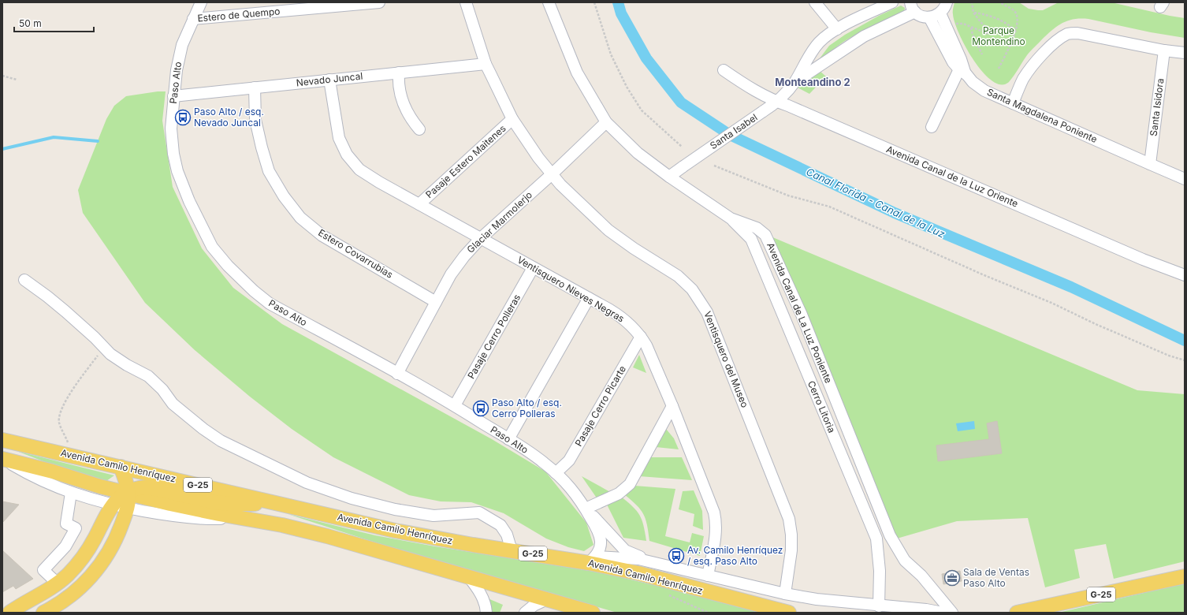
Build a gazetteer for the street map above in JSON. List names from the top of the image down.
{
  "streets": {
    "main road": ["Avenida Camilo Henríquez", "G-25"],
    "street": [
      "Estero de Quempo",
      "Nevado Juncal",
      "Paso Alto",
      "Santa Isidora",
      "Santa Magdalena Poniente",
      "Santa Isabel",
      "Pasaje Estero Maitenes",
      "Avenida Canal de la Luz Oriente",
      "Glaciar Marmolerjo",
      "Estero Covarrubias",
      "Ventisquero Nieves Negras",
      "Avenida Canal de La Luz Poniente",
      "Pasaje Cerro Polleras",
      "Ventisquero del Museo",
      "Pasaje Cerro Picarte",
      "Cerro Litoria"
    ]
  },
  "crossings": [
    ["Estero de Quempo", "Paso Alto"],
    ["Nevado Juncal", "Paso Alto"],
    ["Nevado Juncal", "Estero Covarrubias"],
    ["Nevado Juncal", "Ventisquero Nieves Negras"],
    ["Nevado Juncal", "Ventisquero del Museo"],
    ["Paso Alto", "Glaciar Marmolerjo"],
    ["Paso Alto", "Pasaje Cerro Polleras"],
    ["Paso Alto", "Pasaje Cerro Picarte"],
    ["Paso Alto", "Avenida Camilo Henríquez"],
    ["Santa Isidora", "Santa Magdalena Poniente"],
    ["Santa Isabel", "Avenida Canal de la Luz Oriente"],
    ["Santa Isabel", "Avenida Canal de La Luz Poniente"],
    ["Pasaje Estero Maitenes", "Ventisquero Nieves Negras"],
    ["Pasaje Estero Maitenes", "Ventisquero del Museo"],
    ["Glaciar Marmolerjo", "Estero Covarrubias"],
    ["Glaciar Marmolerjo", "Ventisquero Nieves Negras"],
    ["Glaciar Marmolerjo", "Avenida Canal de La Luz Poniente"],
    ["Glaciar Marmolerjo", "Ventisquero del Museo"],
    ["Ventisquero Nieves Negras", "Pasaje Cerro Polleras"],
    ["Ventisquero Nieves Negras", "Pasaje Cerro Picarte"],
    ["Avenida Canal de La Luz Poniente", "Cerro Litoria"]
  ],
  "districts": ["Monteandino 2"],
  "water": ["Canal Florida - Canal de la Luz"],
  "parks": ["Parque Montendino"],
  "places": {
    "bus stop": ["Paso Alto / esq. Nevado Juncal", "Paso Alto / esq. Cerro Polleras", "Av. Camilo Henríquez / esq. Paso Alto"],
    "office": ["Sala de Ventas Paso Alto"]
  },
  "scale_bar": "50 m"
}
